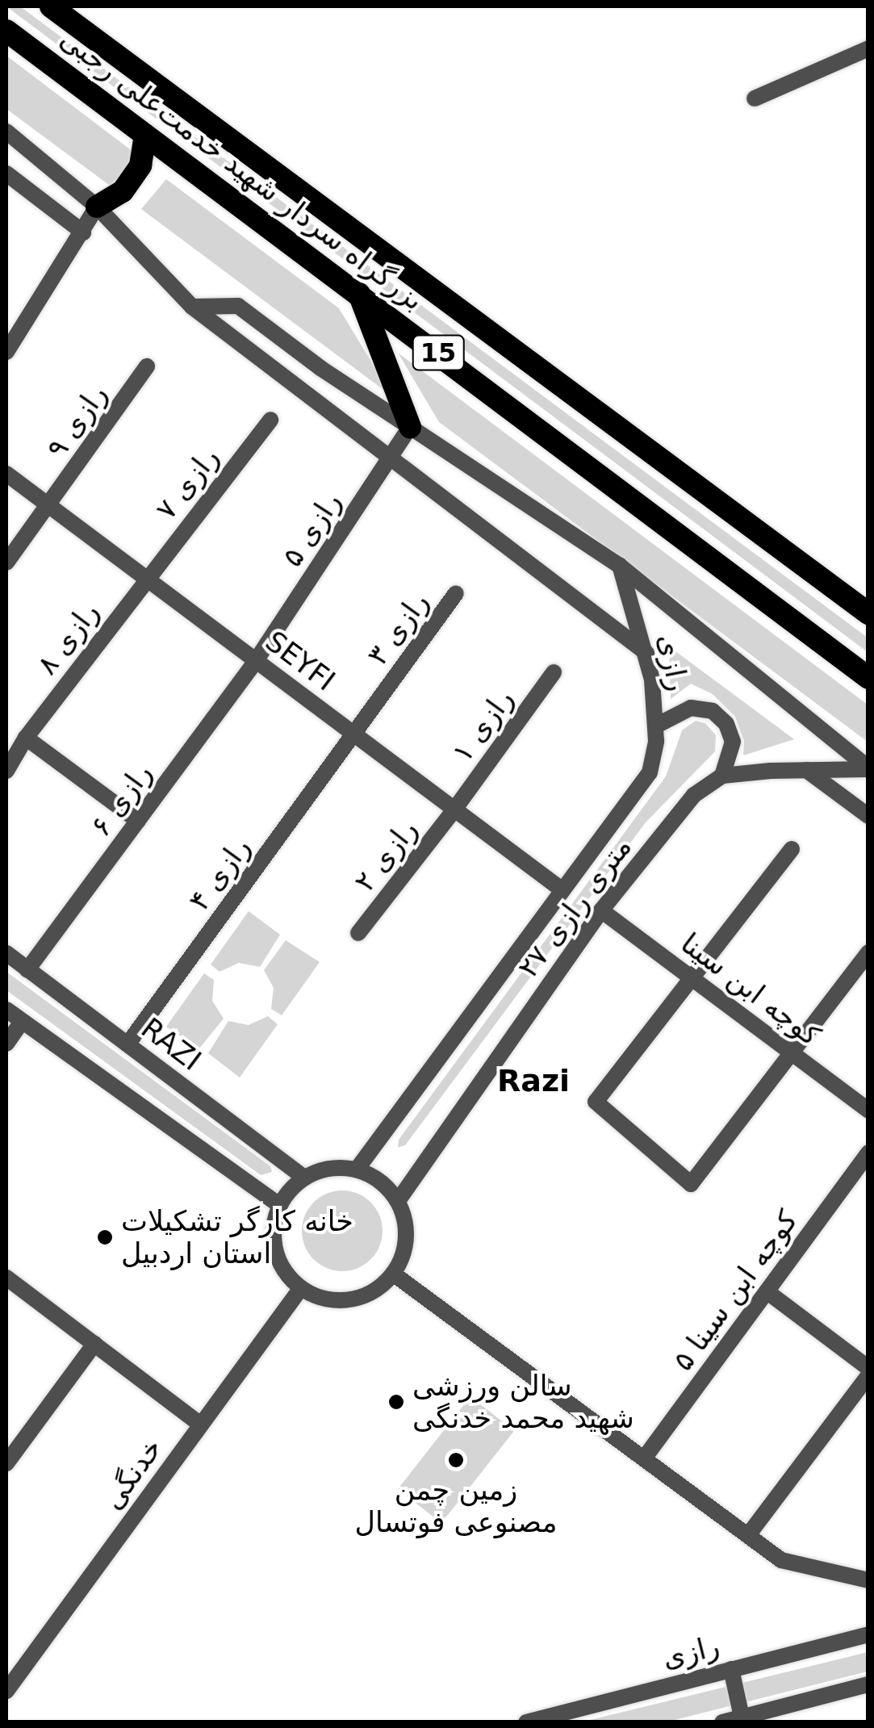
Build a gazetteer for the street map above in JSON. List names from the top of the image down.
{
  "streets": {
    "highway": ["بزرگراه سردار شهید خدمت‌علی رجبی", "15"],
    "street": [
      "رازی ۹",
      "رازی ۷",
      "رازی ۵",
      "رازی ۳",
      "رازی ۸",
      "SEYFI",
      "رازی",
      "رازی ۱",
      "رازی ۶",
      "رازی ۲",
      "رازی ۴",
      "۲۷ متری رازی",
      "کوچه ابن سینا",
      "RAZI",
      "کوچه ابن سینا ۵",
      "خدنگی"
    ]
  },
  "crossings": [
    ["رازی ۹", "SEYFI"],
    ["رازی ۷", "رازی ۸"],
    ["رازی ۷", "SEYFI"],
    ["رازی ۵", "SEYFI"],
    ["رازی ۵", "رازی ۶"],
    ["رازی ۳", "SEYFI"],
    ["رازی ۳", "رازی ۴"],
    ["رازی ۸", "SEYFI"],
    ["SEYFI", "رازی ۱"],
    ["SEYFI", "رازی ۶"],
    ["SEYFI", "رازی ۲"],
    ["SEYFI", "رازی ۴"],
    ["SEYFI", "۲۷ متری رازی"],
    ["رازی", "۲۷ متری رازی"],
    ["رازی ۱", "رازی ۲"],
    ["رازی ۶", "RAZI"],
    ["رازی ۴", "RAZI"],
    ["۲۷ متری رازی", "کوچه ابن سینا"],
    ["۲۷ متری رازی", "RAZI"],
    ["۲۷ متری رازی", "خدنگی"],
    ["RAZI", "خدنگی"]
  ],
  "districts": ["Razi"],
  "places": ["خانه کارگر تشکیلات استان اردبیل", "سالن ورزشی شهید محمد خدنگی", "زمین چمن مصنوعی فوتسال"]
}
